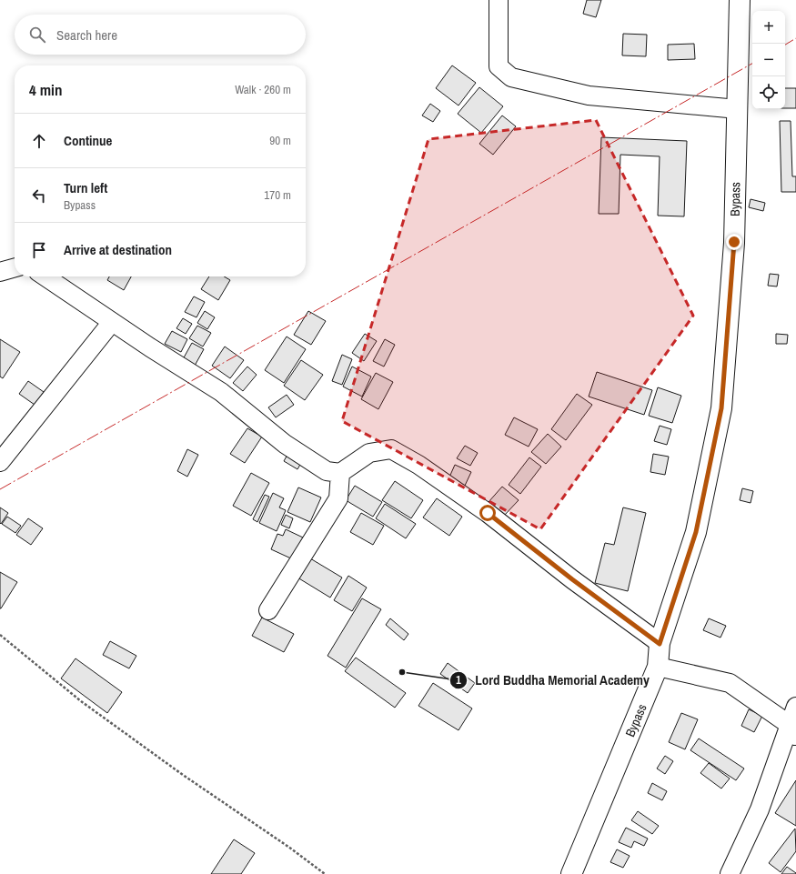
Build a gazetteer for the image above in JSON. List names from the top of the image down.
{
  "streets": {
    "main road": ["Bypass"]
  },
  "places": ["Lord Buddha Memorial Academy"],
  "page": {
    "map_buttons": ["+", "−"],
    "search": "Search here",
    "heading": ["4 min", "Walk · 260 m"],
    "list": [
      ["Continue", "90 m"],
      ["Turn left", "Bypass", "170 m"],
      "Arrive at destination"
    ]
  }
}
